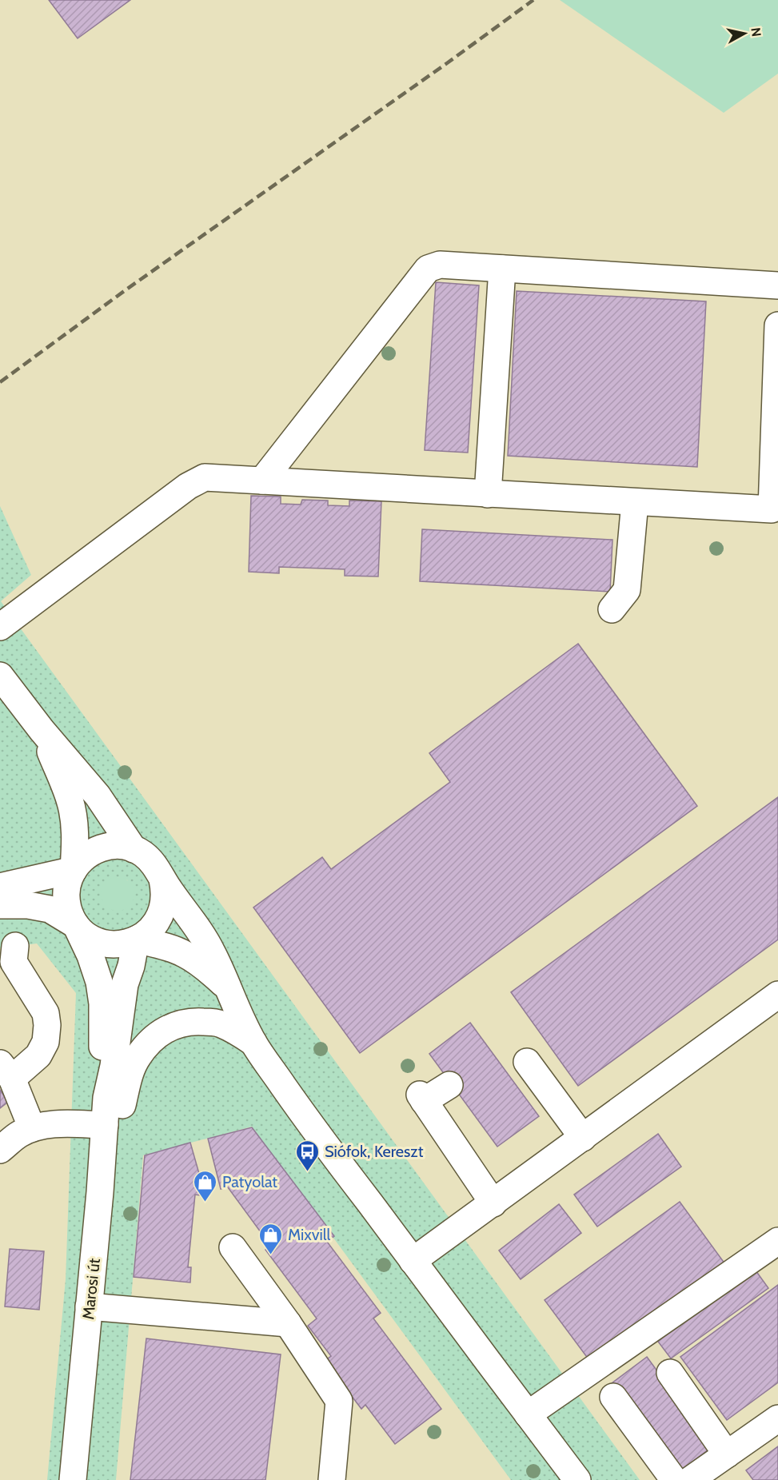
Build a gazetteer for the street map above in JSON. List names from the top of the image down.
{
  "streets": {
    "street": ["Marosi út"]
  },
  "places": {
    "bus stop": ["Siófok, Kereszt"],
    "shop": ["Patyolat", "Mixvill"]
  },
  "north": "right"
}
